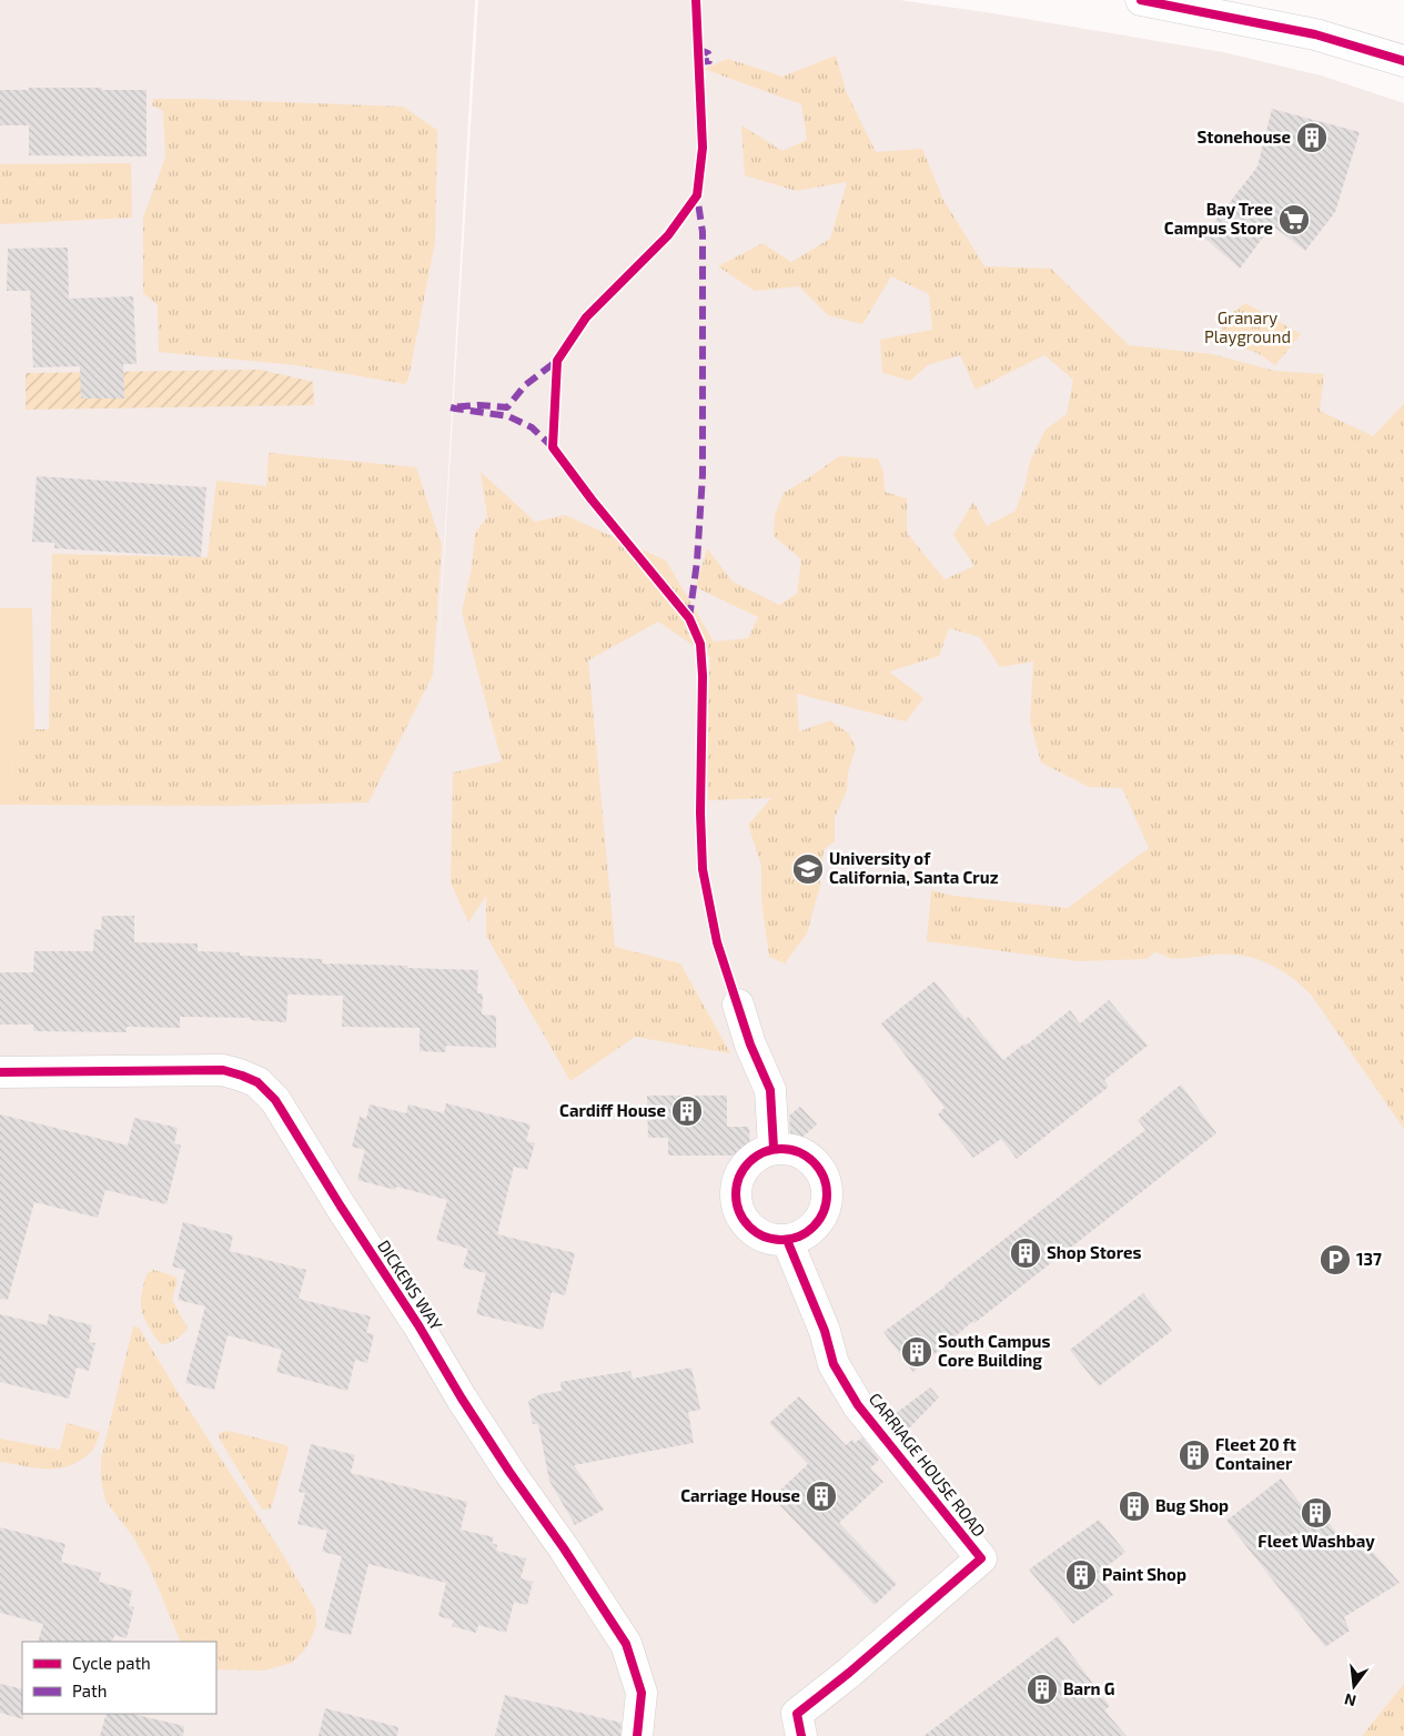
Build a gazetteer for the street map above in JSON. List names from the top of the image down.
{
  "streets": {
    "street": ["DICKENS WAY", "CARRIAGE HOUSE ROAD"]
  },
  "parks": ["Granary Playground"],
  "places": {
    "building": [
      "Stonehouse",
      "Cardiff House",
      "Shop Stores",
      "South Campus Core Building",
      "Fleet 20 ft Container",
      "Carriage House",
      "Bug Shop",
      "Fleet Washbay",
      "Paint Shop",
      "Barn G"
    ],
    "supermarket": ["Bay Tree Campus Store"],
    "school or university": ["University of California, Santa Cruz"],
    "parking": ["137"]
  },
  "legend": ["Cycle path", "Path"],
  "north": "bottom"
}
